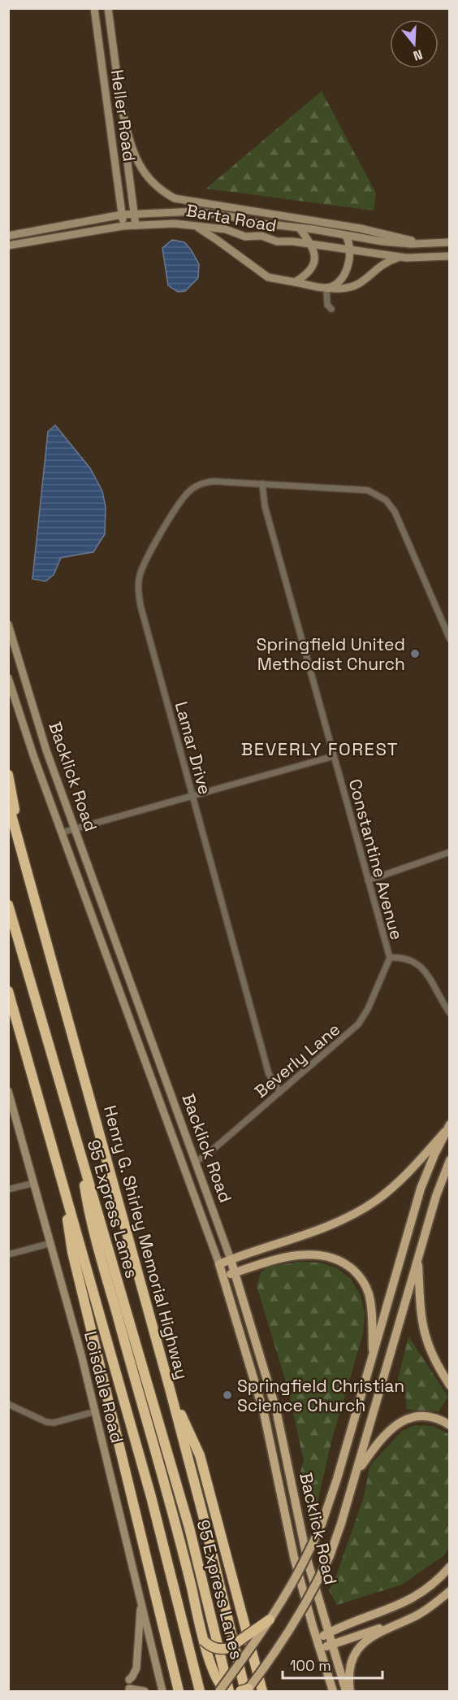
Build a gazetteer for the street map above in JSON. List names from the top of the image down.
{
  "streets": {
    "highway": ["95 Express Lanes", "Henry G. Shirley Memorial Highway"],
    "main road": ["Backlick Road"],
    "street": [
      "Heller Road",
      "Barta Road",
      "Lamar Drive",
      "Constantine Avenue",
      "Beverly Lane",
      "Loisdale Road"
    ]
  },
  "crossings": [
    ["Heller Road", "Barta Road"],
    ["Lamar Drive", "Constantine Avenue"],
    ["Lamar Drive", "Beverly Lane"],
    ["Backlick Road", "Beverly Lane"],
    ["Constantine Avenue", "Beverly Lane"]
  ],
  "districts": ["BEVERLY FOREST"],
  "places": ["Springfield United Methodist Church", "Springfield Christian Science Church"],
  "scale_bar": "100 m",
  "north": "bottom"
}
